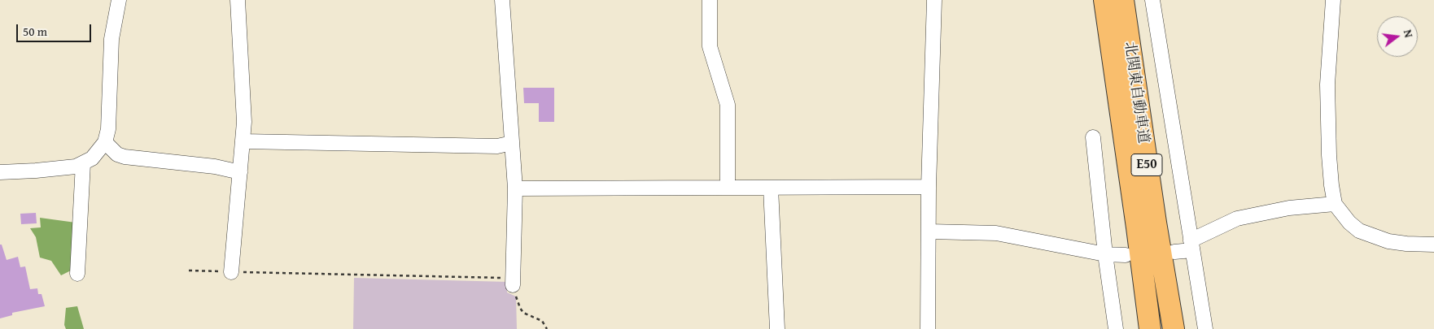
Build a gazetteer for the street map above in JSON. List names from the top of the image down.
{
  "streets": {
    "highway": ["北関東自動車道", "E50"]
  },
  "scale_bar": "50 m",
  "north": "right"
}
